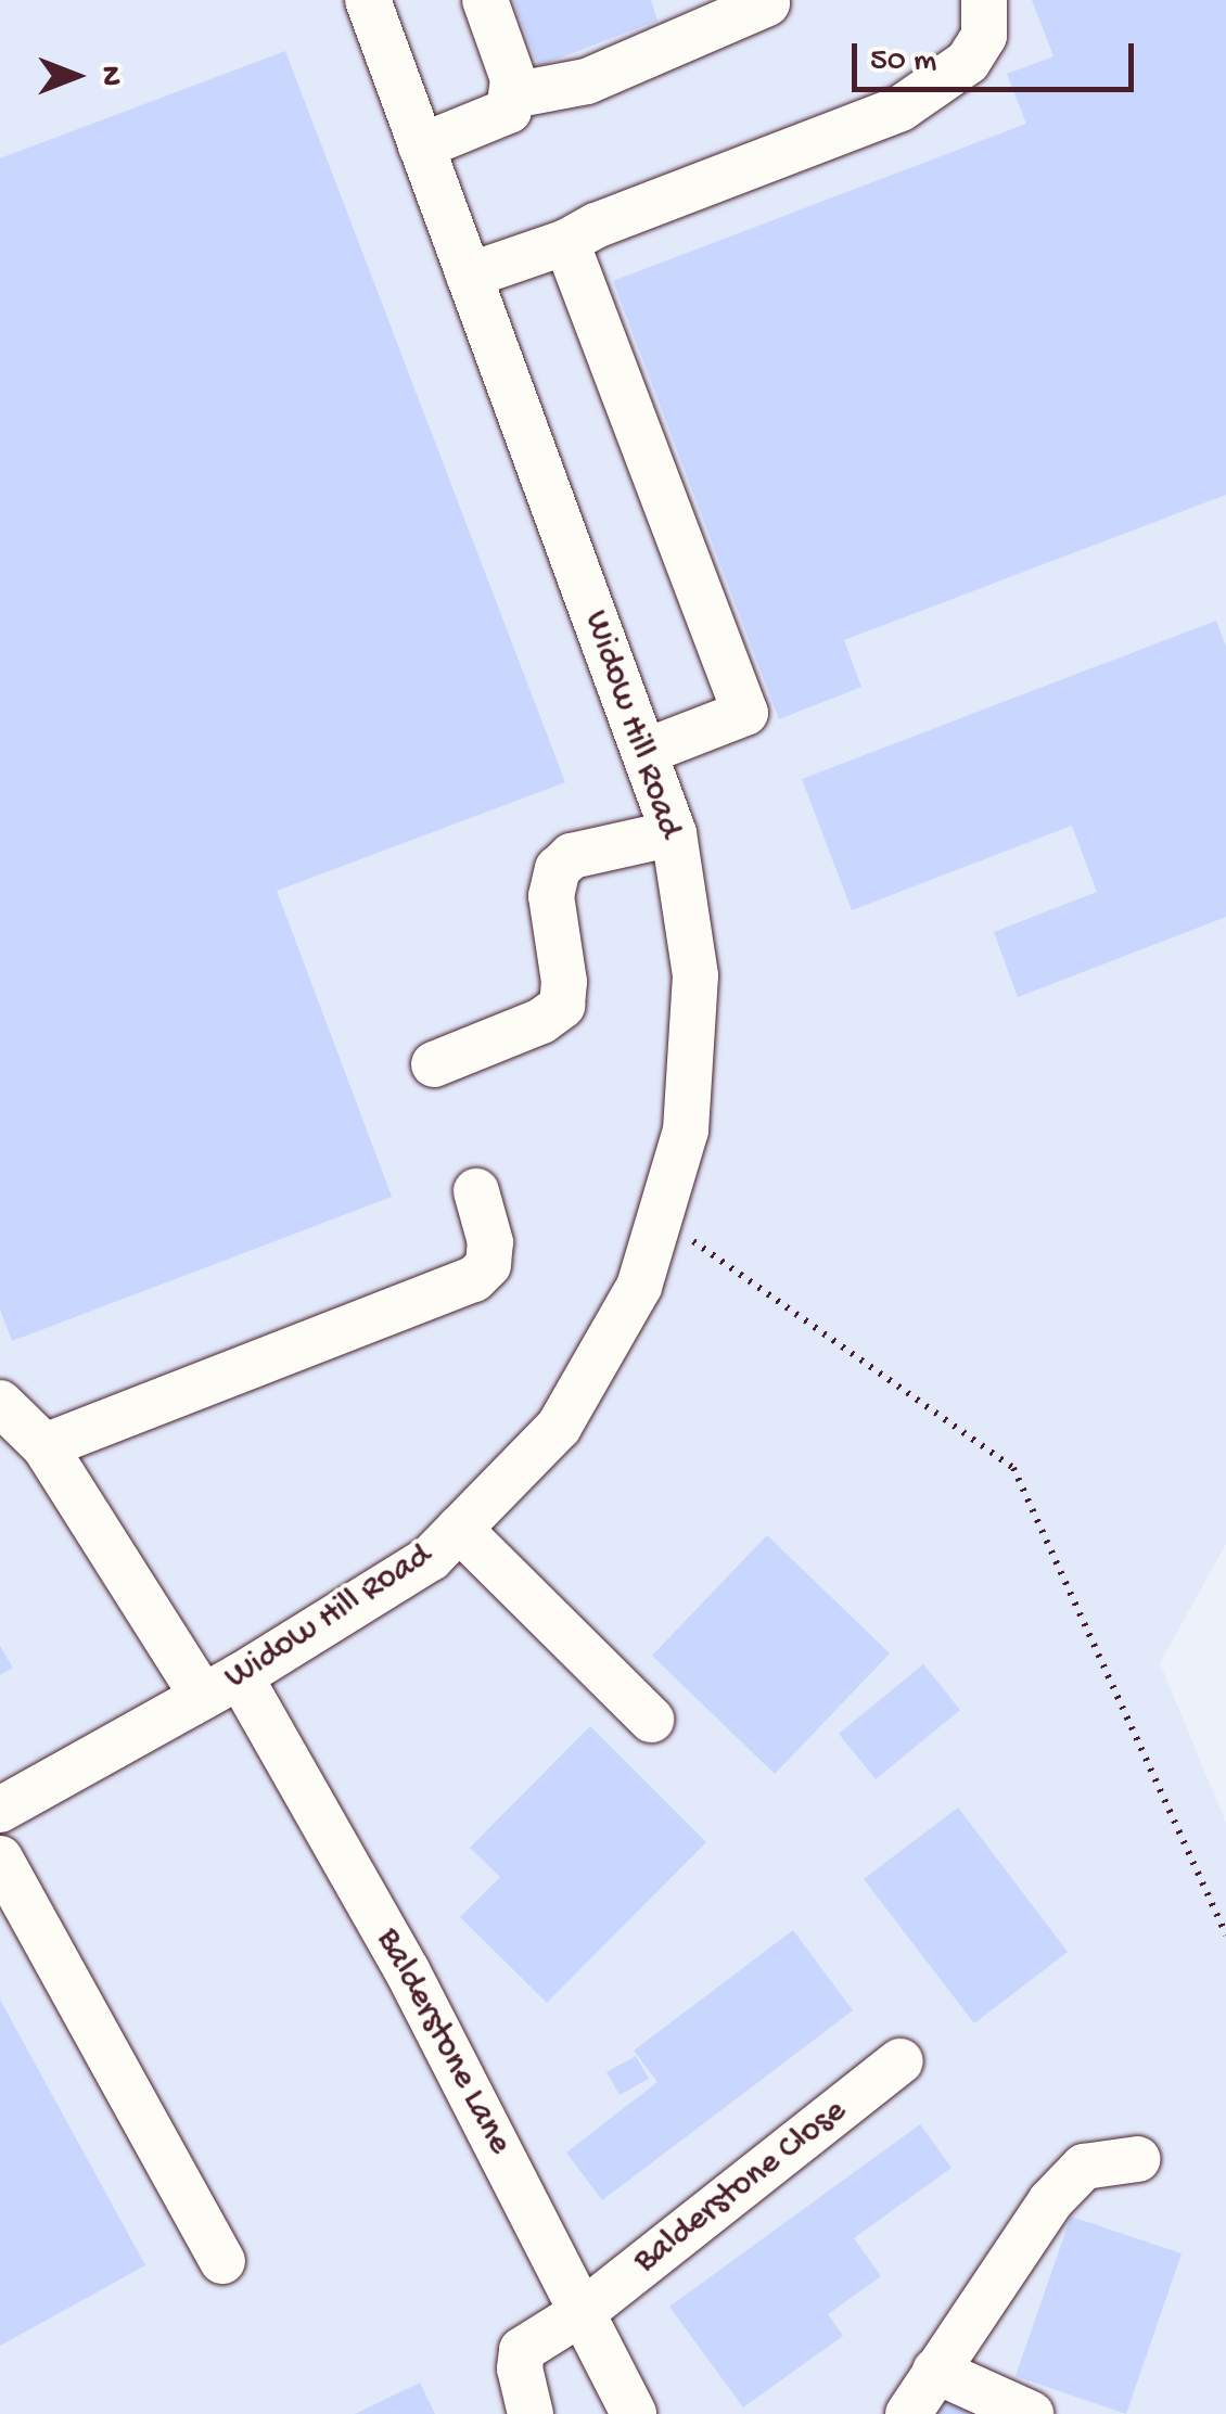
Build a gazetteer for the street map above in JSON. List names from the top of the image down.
{
  "streets": {
    "street": ["Widow Hill Road", "Balderstone Lane", "Balderstone Close"]
  },
  "crossings": [
    ["Widow Hill Road", "Balderstone Lane"],
    ["Balderstone Lane", "Balderstone Close"]
  ],
  "scale_bar": "50 m",
  "north": "right"
}
